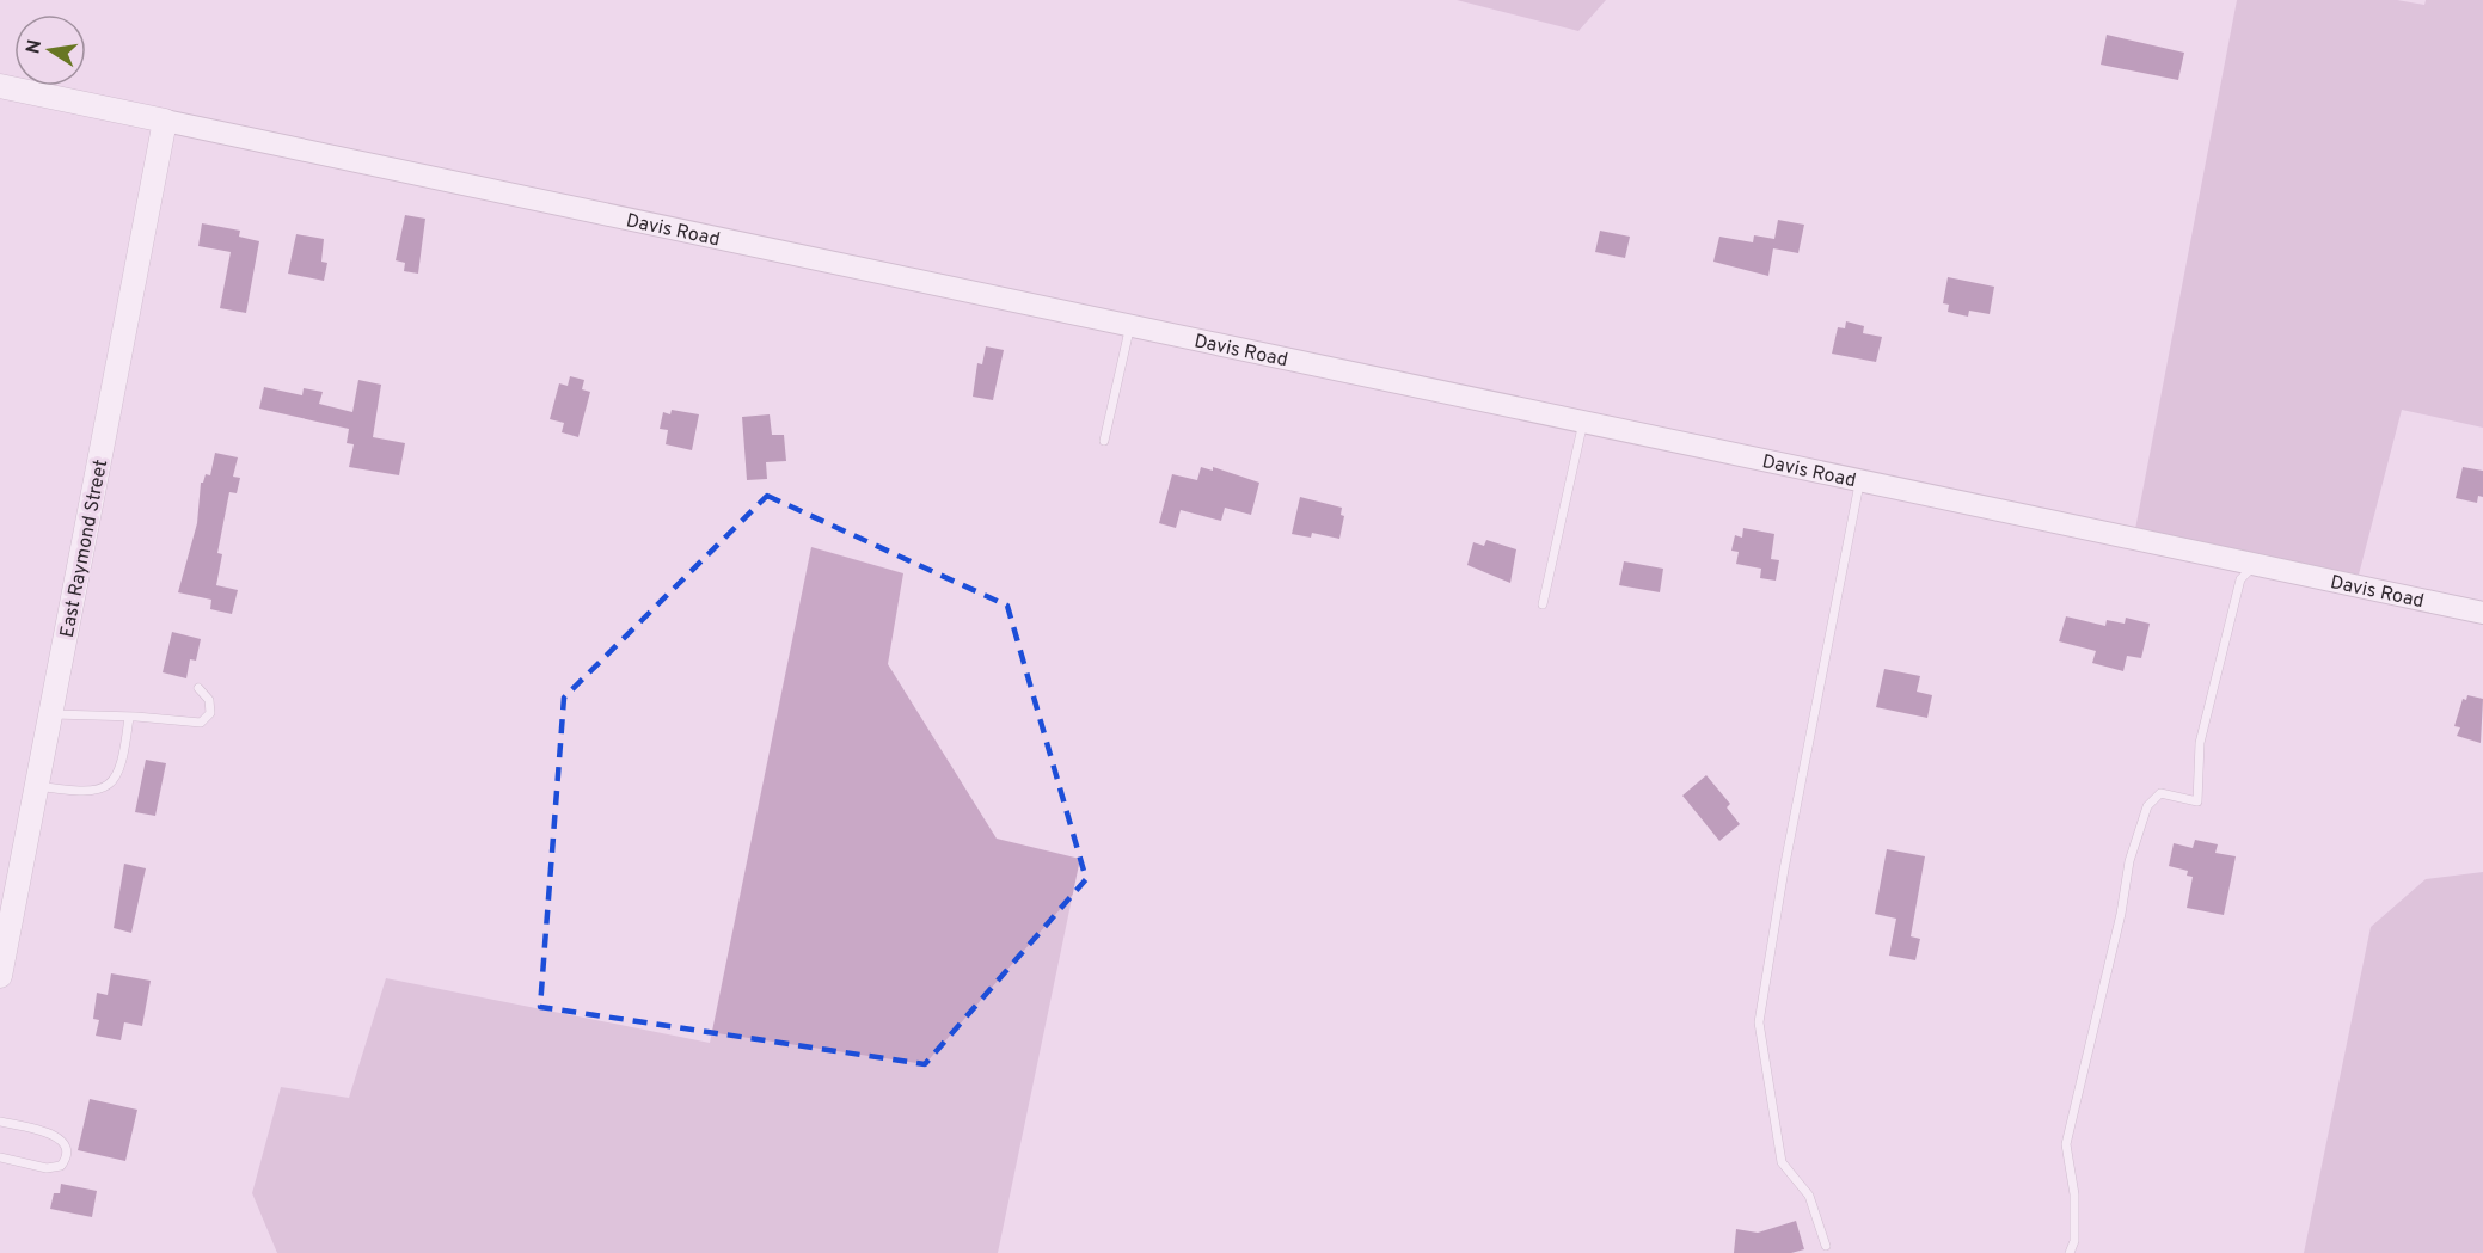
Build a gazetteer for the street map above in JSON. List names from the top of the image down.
{
  "streets": {
    "main road": ["Davis Road", "East Raymond Street"]
  },
  "crossings": [
    ["Davis Road", "East Raymond Street"]
  ],
  "north": "left"
}
